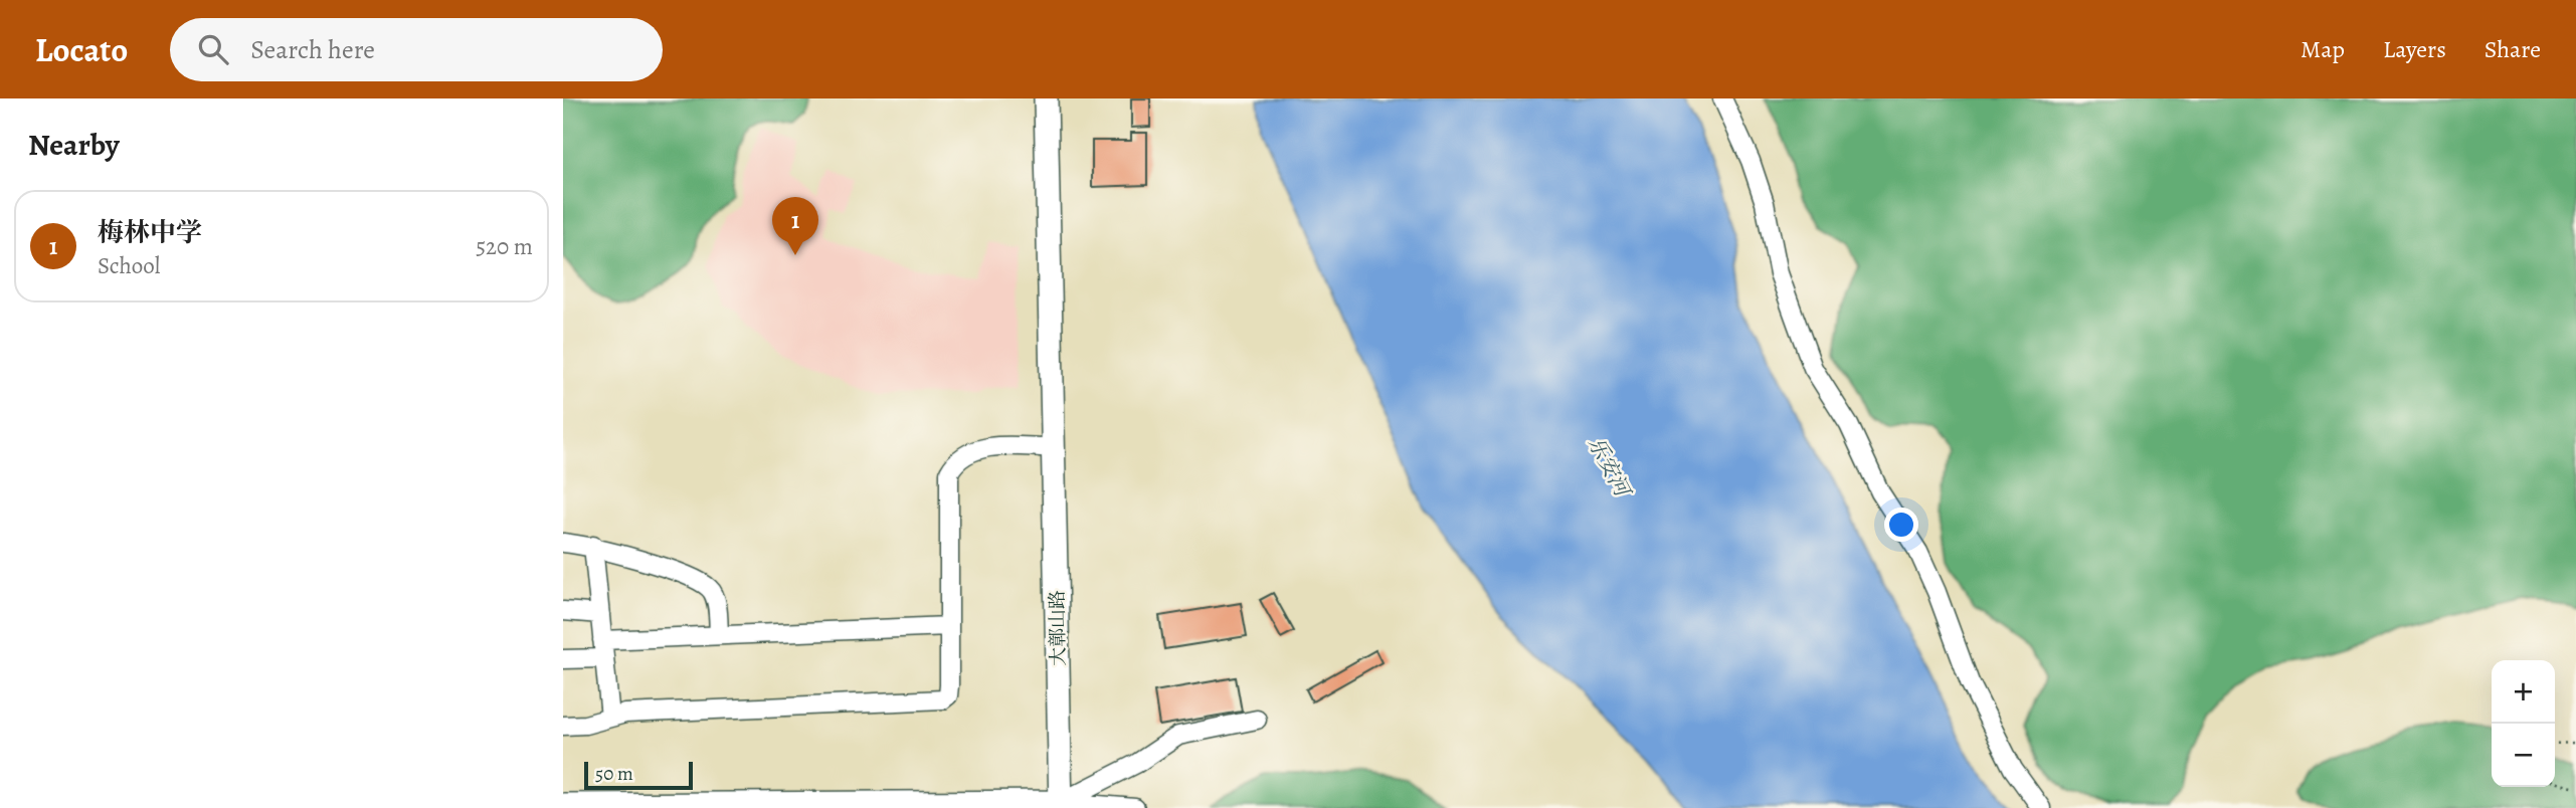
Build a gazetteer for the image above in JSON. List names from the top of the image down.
{
  "streets": {
    "main road": ["大鄣山路"]
  },
  "water": ["乐安河"],
  "scale_bar": "50 m",
  "page": {
    "header": "Locato",
    "search": "Search here",
    "nav": ["Map", "Layers", "Share"],
    "heading": "Nearby",
    "list": [
      {
        "mark": "1",
        "name": "梅林中学",
        "note": "School",
        "value": "520 m"
      }
    ],
    "pins": "1",
    "map_buttons": ["+", "−"],
    "scale": "50 m"
  }
}
